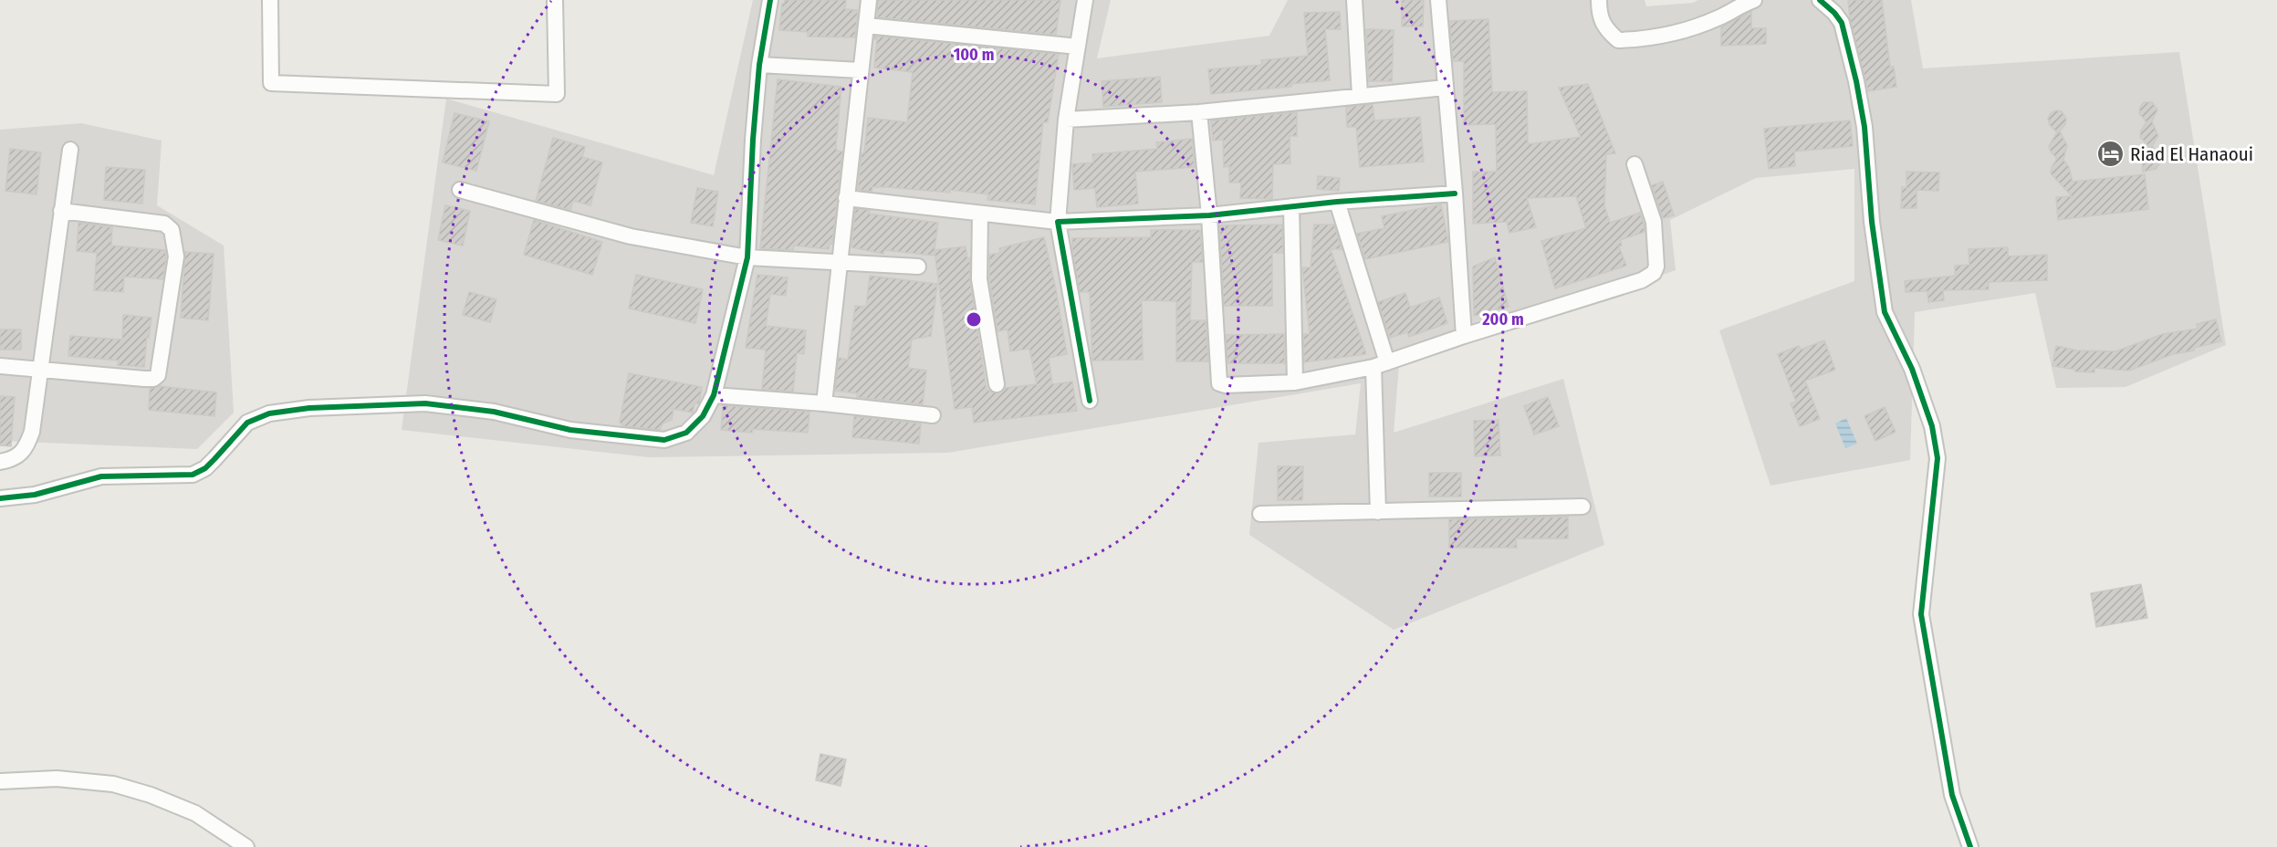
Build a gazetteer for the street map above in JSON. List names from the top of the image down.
{
  "places": {
    "hotel": ["Riad El Hanaoui"]
  },
  "rings": ["100 m", "200 m"]
}
